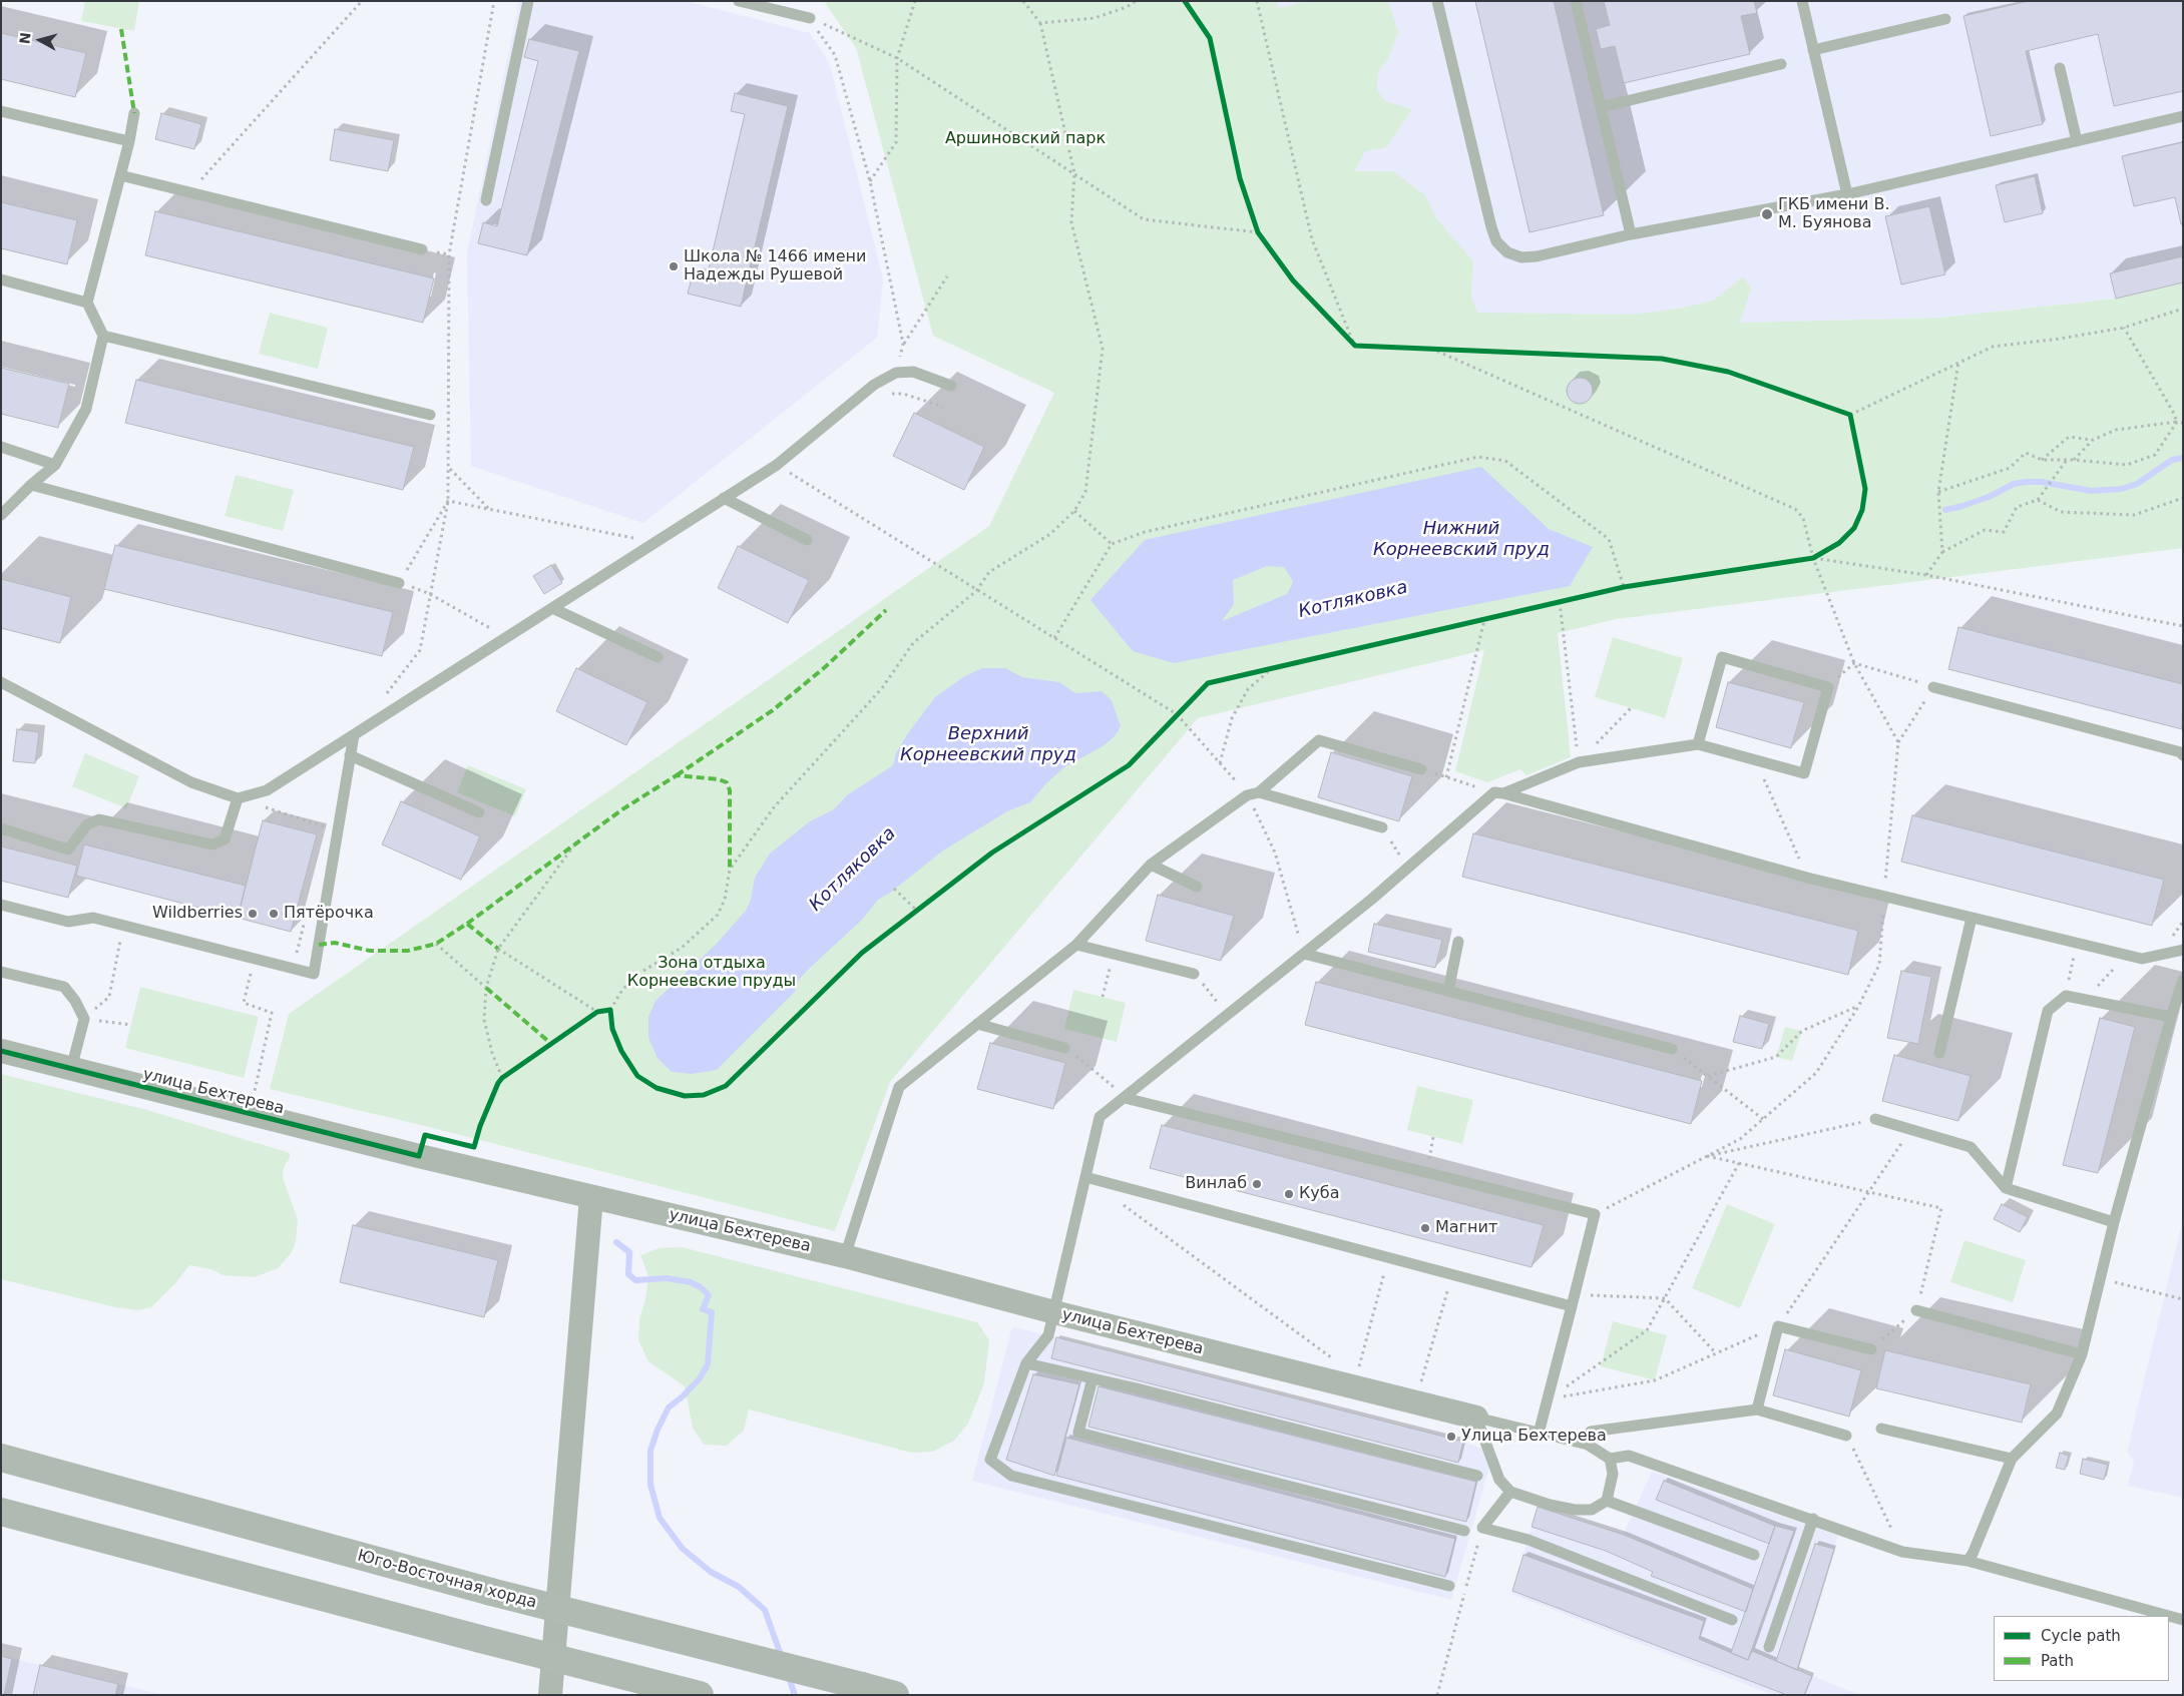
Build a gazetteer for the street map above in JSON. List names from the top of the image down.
{
  "streets": {
    "main road": ["Юго-Восточная хорда"],
    "street": ["улица Бехтерева"]
  },
  "water": ["Нижний Корнеевский пруд", "Котляковка", "Верхний Корнеевский пруд"],
  "parks": ["Аршиновский парк", "Зона отдыха Корнеевские пруды"],
  "places": [
    "ГКБ имени В. М. Буянова",
    "Школа № 1466 имени Надежды Рушевой",
    "Wildberries",
    "Пятёрочка",
    "Винлаб",
    "Куба",
    "Магнит",
    "Улица Бехтерева"
  ],
  "legend": ["Cycle path", "Path"],
  "north": "left"
}
